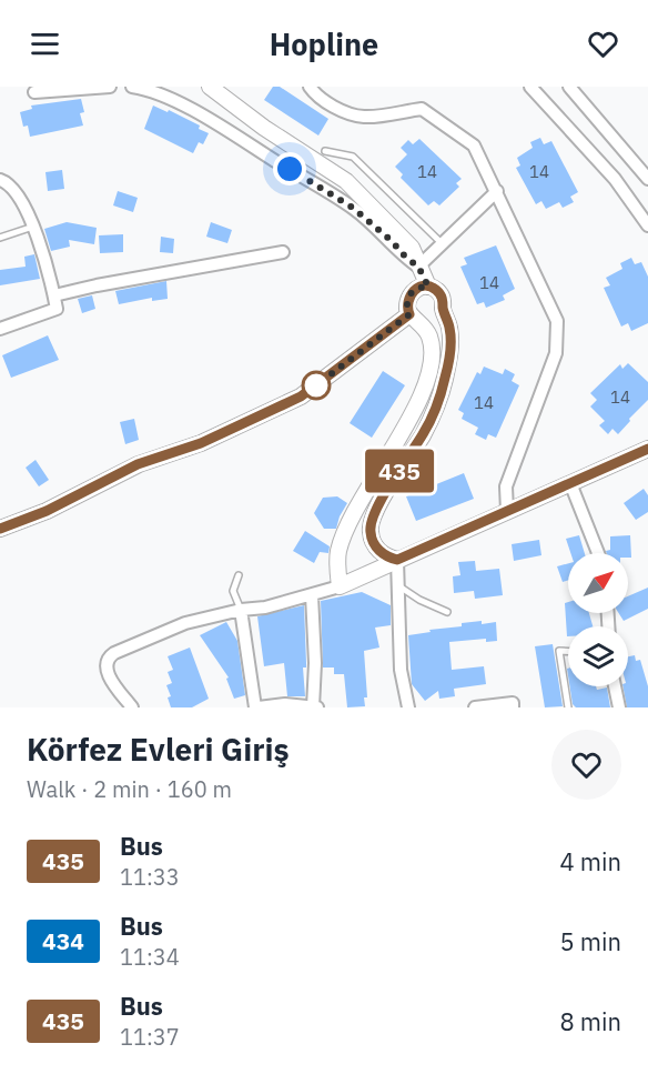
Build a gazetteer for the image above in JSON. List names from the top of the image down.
{
  "lines": ["bus line 435"],
  "house_numbers": [
    "14",
    "14",
    "14",
    "14",
    "14"
  ],
  "north": "top right",
  "page": {
    "header": "Hopline",
    "on_map": "435",
    "heading": ["Körfez Evleri Giriş", "Walk · 2 min · 160 m"],
    "list": [
      {
        "mark": "435",
        "name": "Bus",
        "note": "11:33",
        "value": "4 min"
      },
      {
        "mark": "434",
        "name": "Bus",
        "note": "11:34",
        "value": "5 min"
      },
      {
        "mark": "435",
        "name": "Bus",
        "note": "11:37",
        "value": "8 min"
      }
    ]
  }
}
